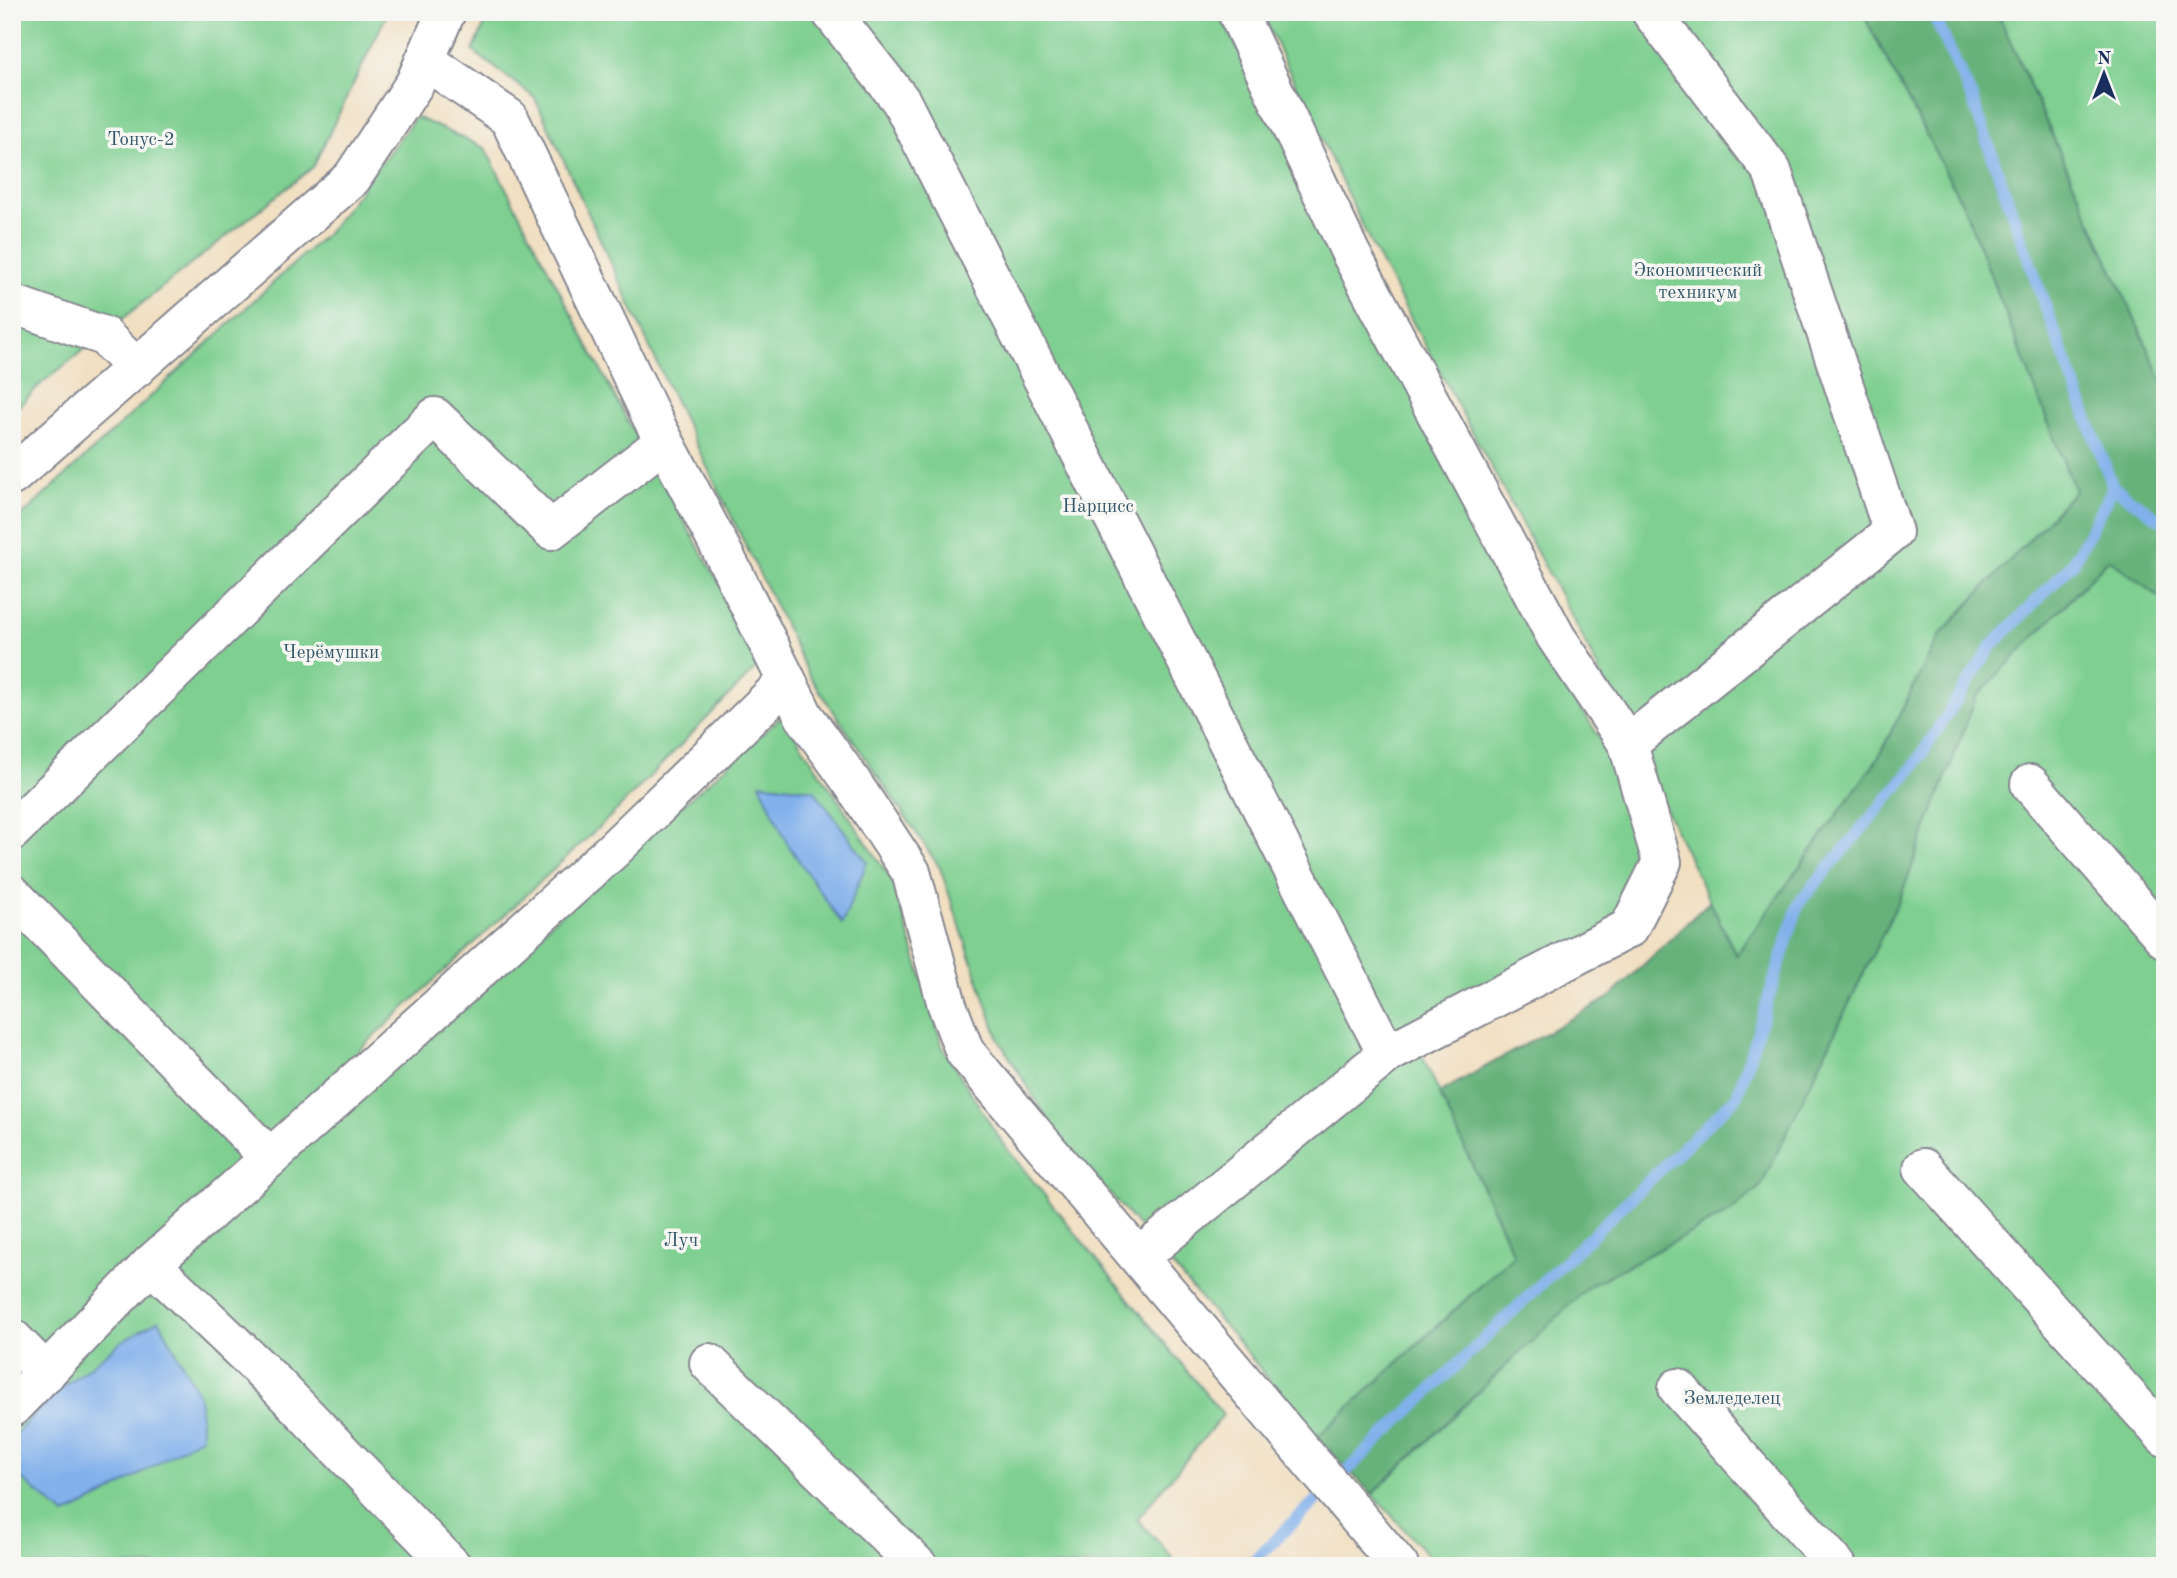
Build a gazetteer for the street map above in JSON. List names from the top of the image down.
{
  "parks": [
    "Тонус-2",
    "Экономический техникум",
    "Нарцисс",
    "Черёмушки",
    "Луч",
    "Земледелец"
  ],
  "north": "top"
}
